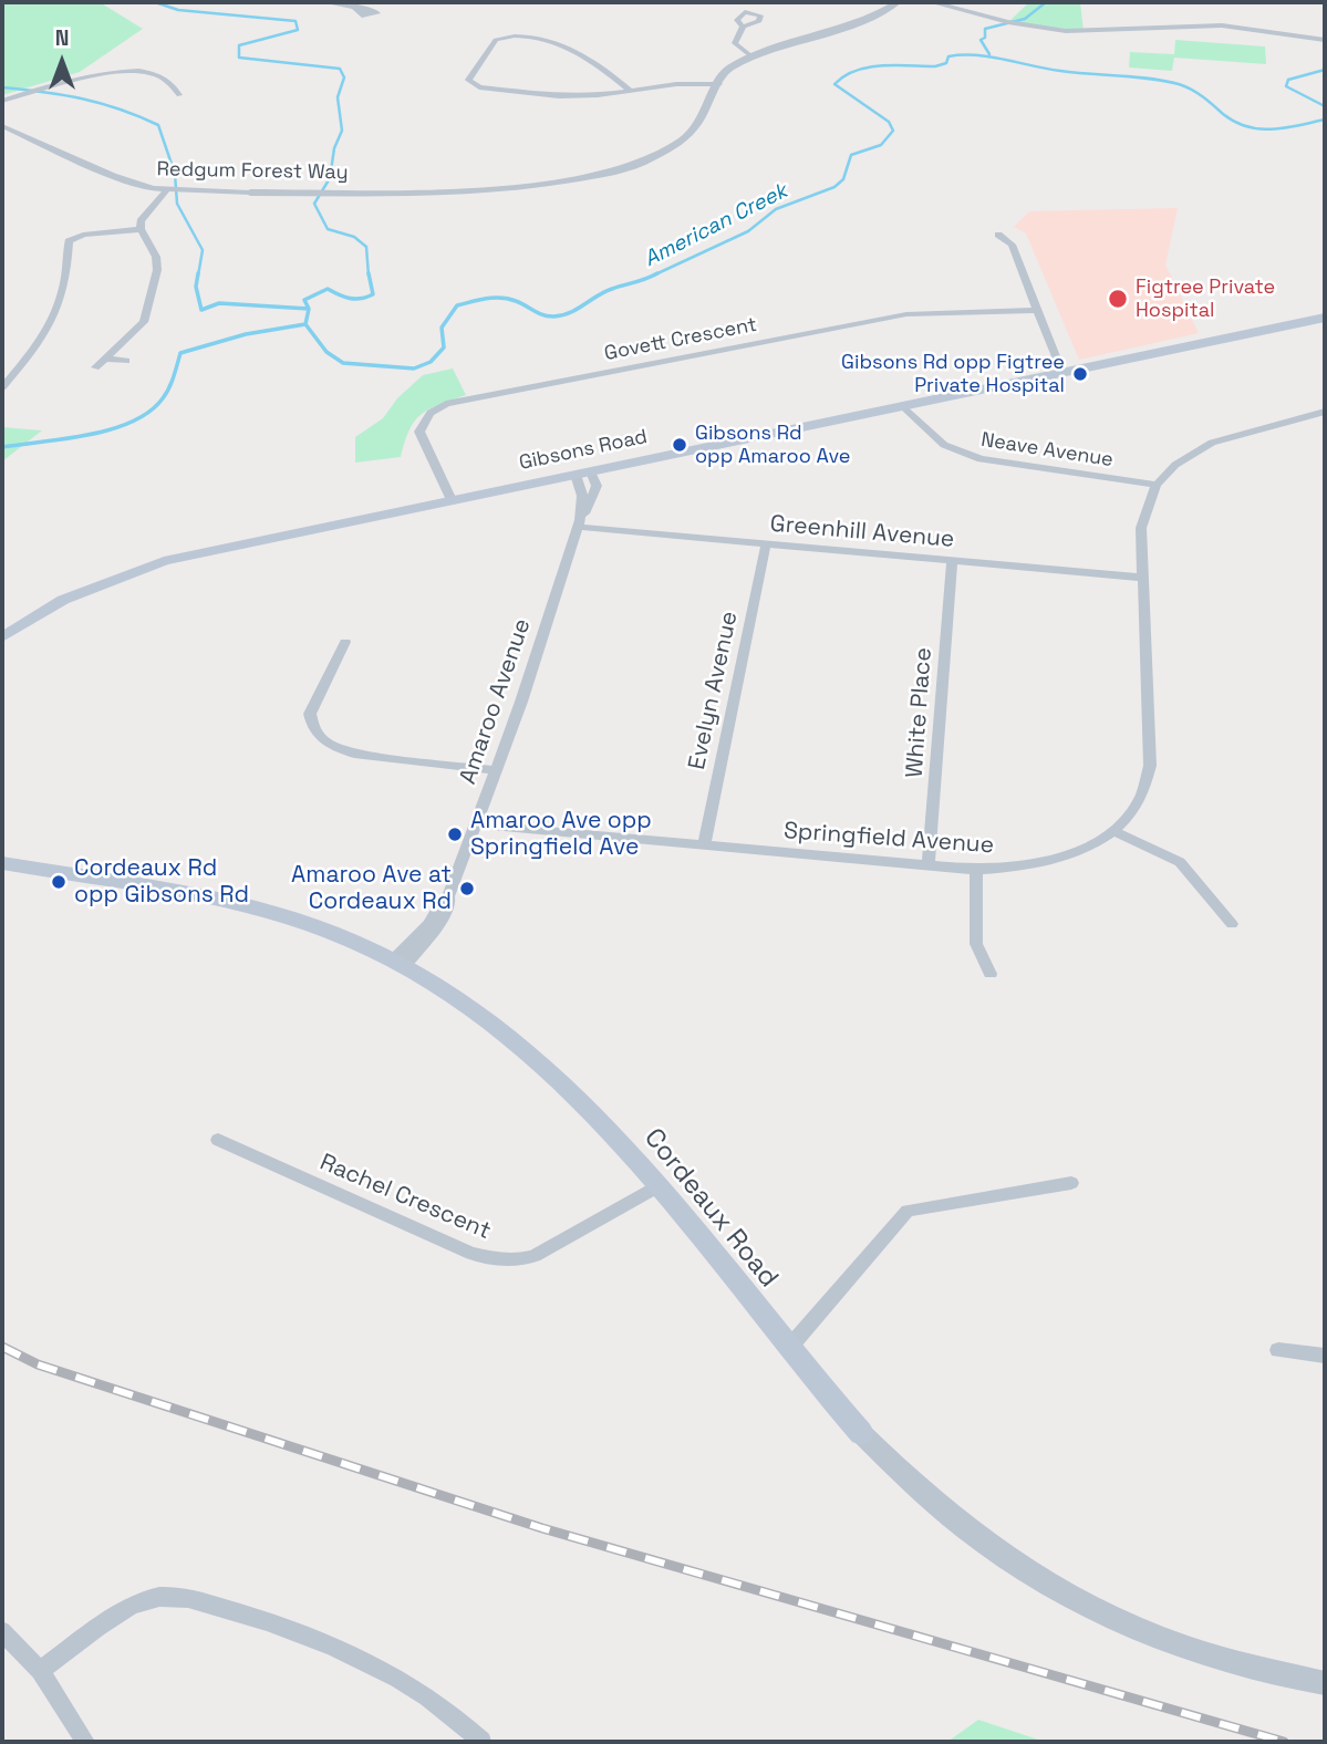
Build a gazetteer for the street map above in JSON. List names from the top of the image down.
{
  "streets": {
    "main road": ["Gibsons Road", "Cordeaux Road"],
    "street": [
      "Redgum Forest Way",
      "Govett Crescent",
      "Neave Avenue",
      "Greenhill Avenue",
      "Evelyn Avenue",
      "Amaroo Avenue",
      "White Place",
      "Springfield Avenue",
      "Rachel Crescent"
    ]
  },
  "crossings": [
    ["Govett Crescent", "Gibsons Road"],
    ["Gibsons Road", "Neave Avenue"],
    ["Gibsons Road", "Amaroo Avenue"],
    ["Neave Avenue", "Springfield Avenue"],
    ["Greenhill Avenue", "Evelyn Avenue"],
    ["Greenhill Avenue", "Amaroo Avenue"],
    ["Greenhill Avenue", "White Place"],
    ["Greenhill Avenue", "Springfield Avenue"],
    ["Evelyn Avenue", "Springfield Avenue"],
    ["Amaroo Avenue", "Springfield Avenue"],
    ["Amaroo Avenue", "Cordeaux Road"],
    ["White Place", "Springfield Avenue"],
    ["Rachel Crescent", "Cordeaux Road"]
  ],
  "water": ["American Creek"],
  "places": [
    "Figtree Private Hospital",
    "Gibsons Rd opp Figtree Private Hospital",
    "Gibsons Rd opp Amaroo Ave",
    "Amaroo Ave opp Springfield Ave",
    "Cordeaux Rd opp Gibsons Rd",
    "Amaroo Ave at Cordeaux Rd"
  ],
  "north": "top"
}
